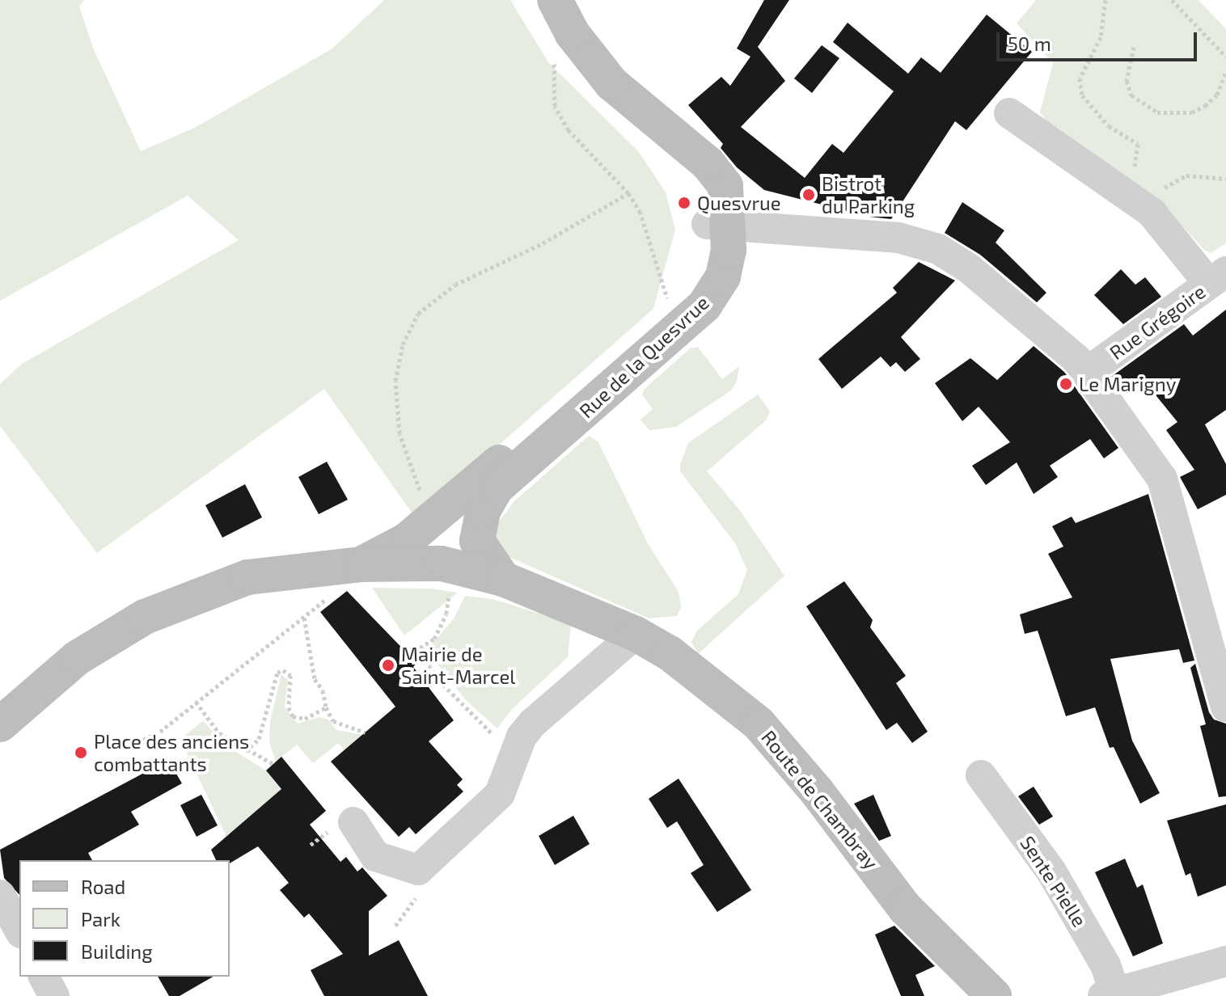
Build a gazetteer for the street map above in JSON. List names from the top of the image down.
{
  "streets": {
    "street": [
      "Rue Grégoire",
      "Rue de la Quesvrue",
      "Route de Chambray",
      "Sente Pielle"
    ]
  },
  "crossings": [
    ["Rue de la Quesvrue", "Route de Chambray"]
  ],
  "places": [
    "Bistrot du Parking",
    "Quesvrue",
    "Le Marigny",
    "Mairie de Saint-Marcel",
    "Place des anciens combattants"
  ],
  "legend": ["Road", "Park", "Building"],
  "scale_bar": "50 m"
}
